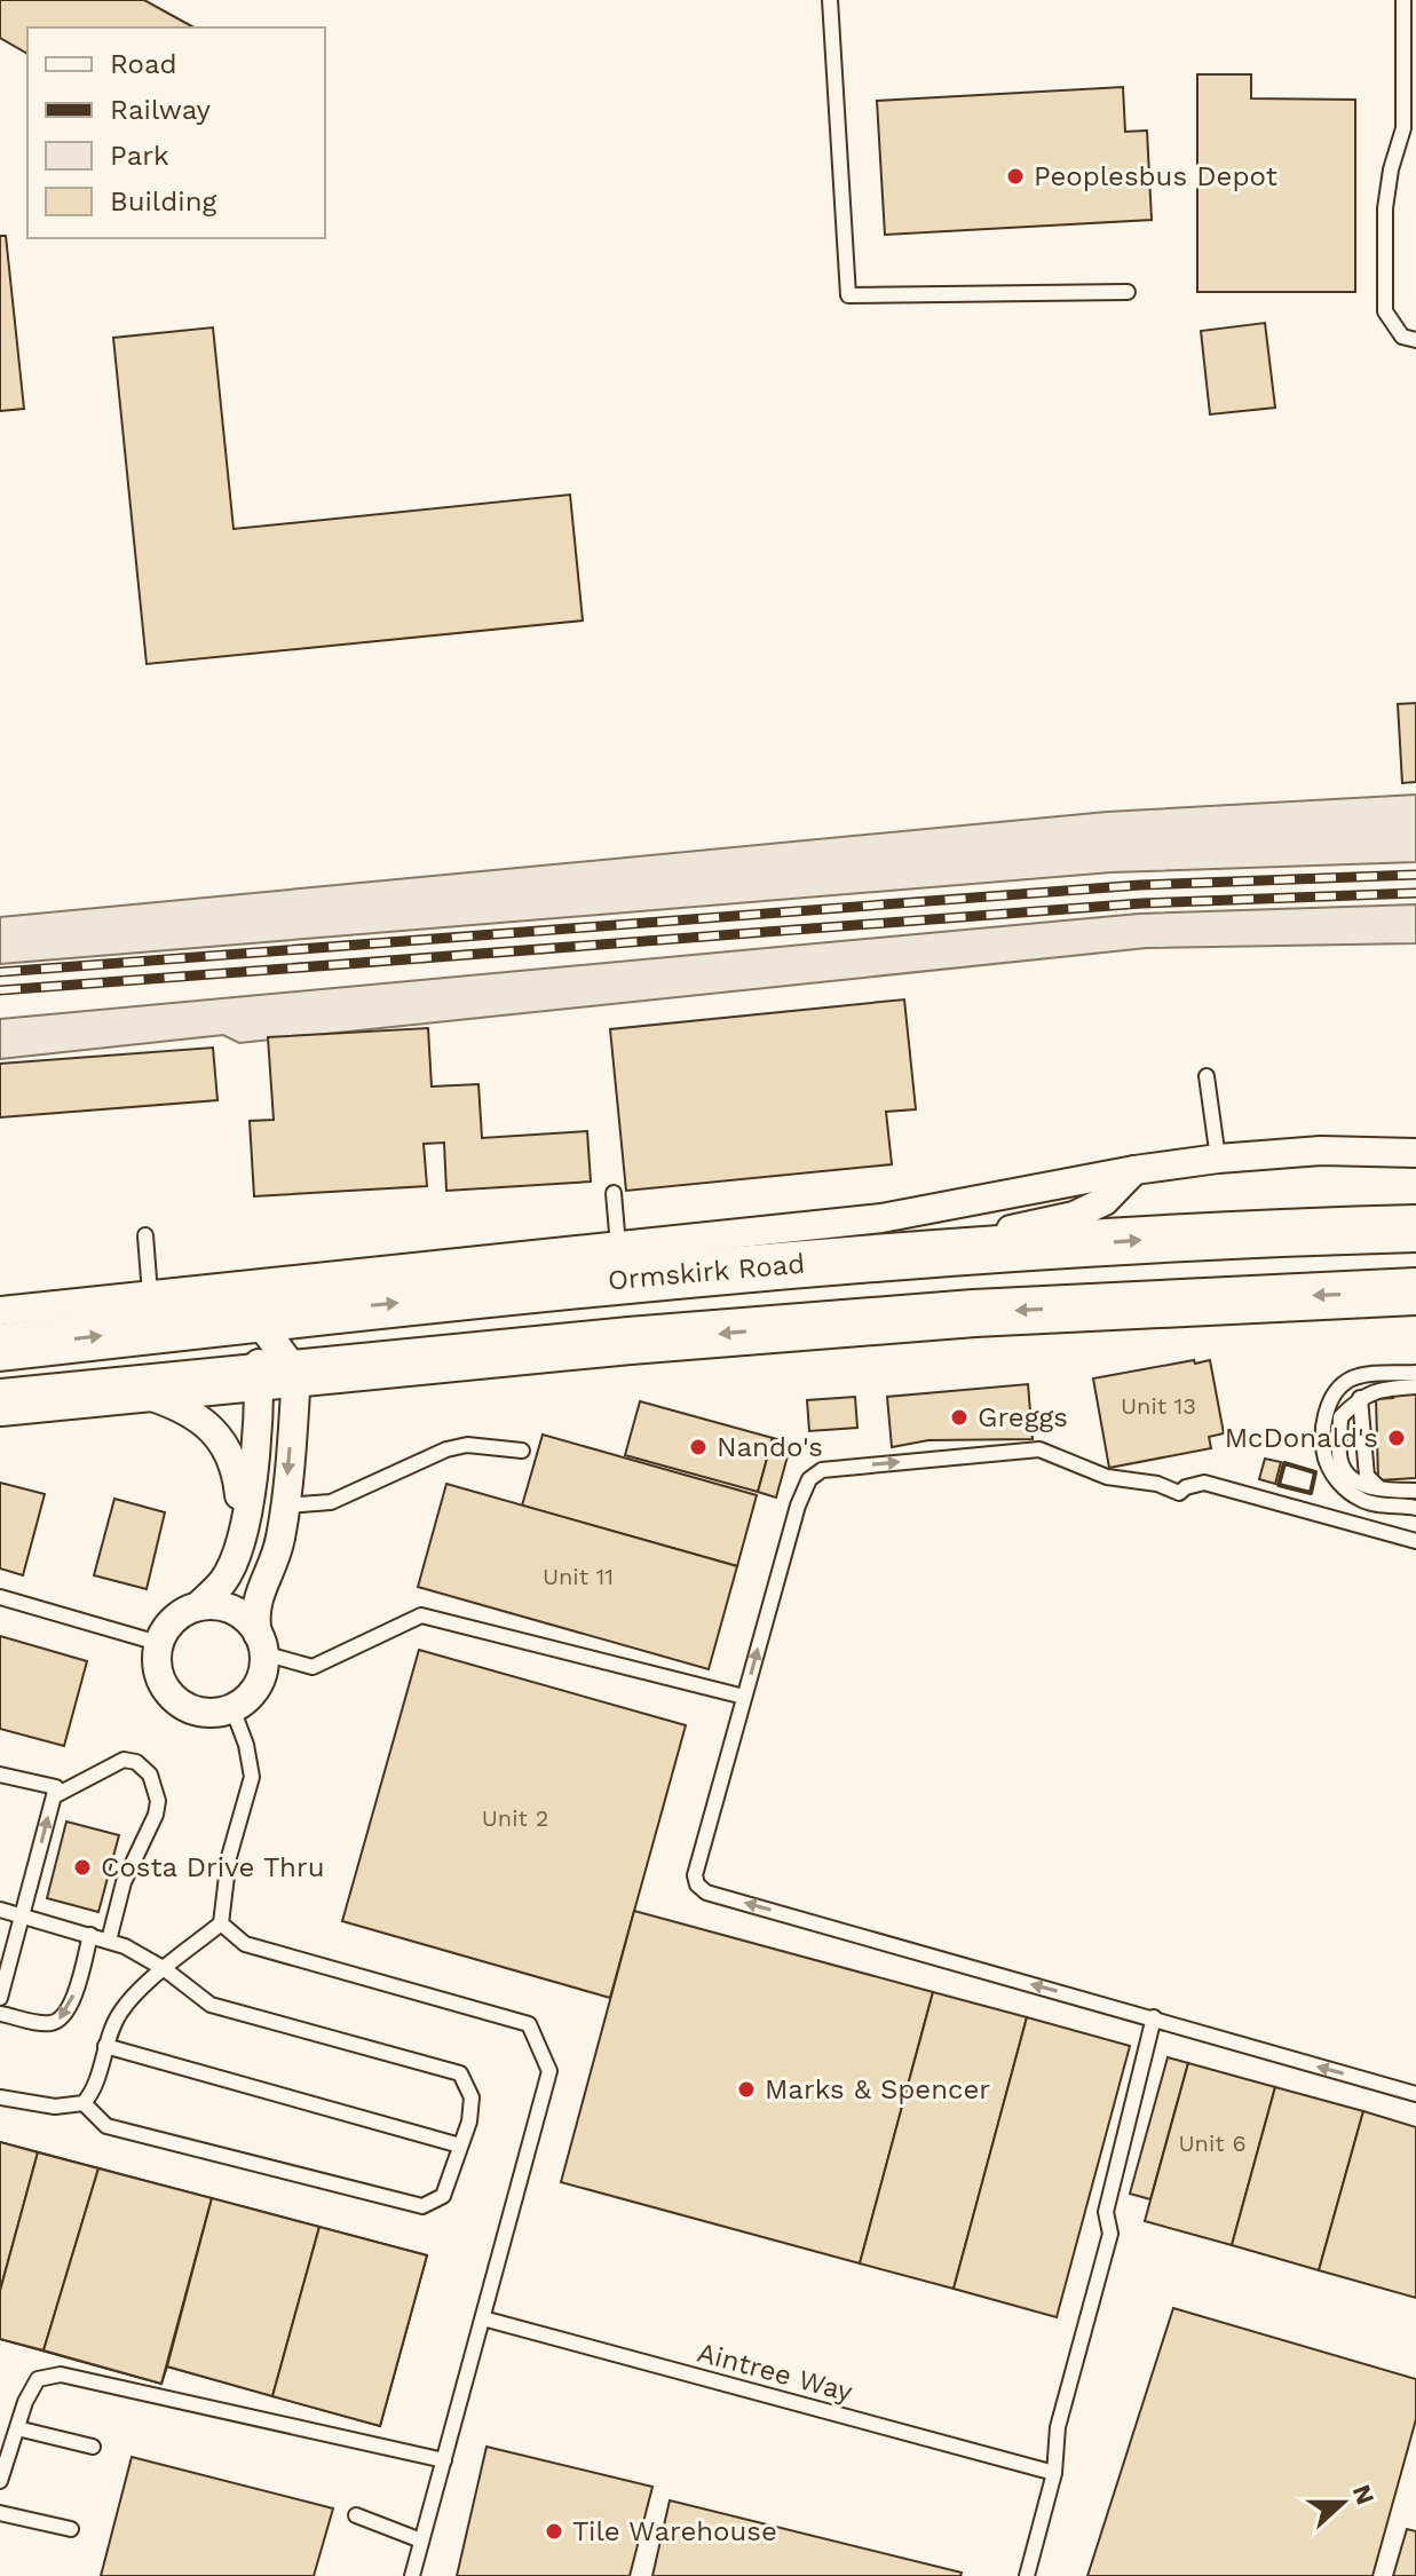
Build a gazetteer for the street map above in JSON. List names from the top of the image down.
{
  "streets": {
    "highway": ["Ormskirk Road"],
    "lane": ["Aintree Way"]
  },
  "places": [
    "Peoplesbus Depot",
    "Greggs",
    "McDonald's",
    "Nando's",
    "Costa Drive Thru",
    "Marks & Spencer",
    "Tile Warehouse"
  ],
  "house_numbers": [
    "Unit 13",
    "Unit 11",
    "Unit 2",
    "Unit 6"
  ],
  "legend": [
    "Road",
    "Railway",
    "Park",
    "Building"
  ],
  "north": "right"
}
